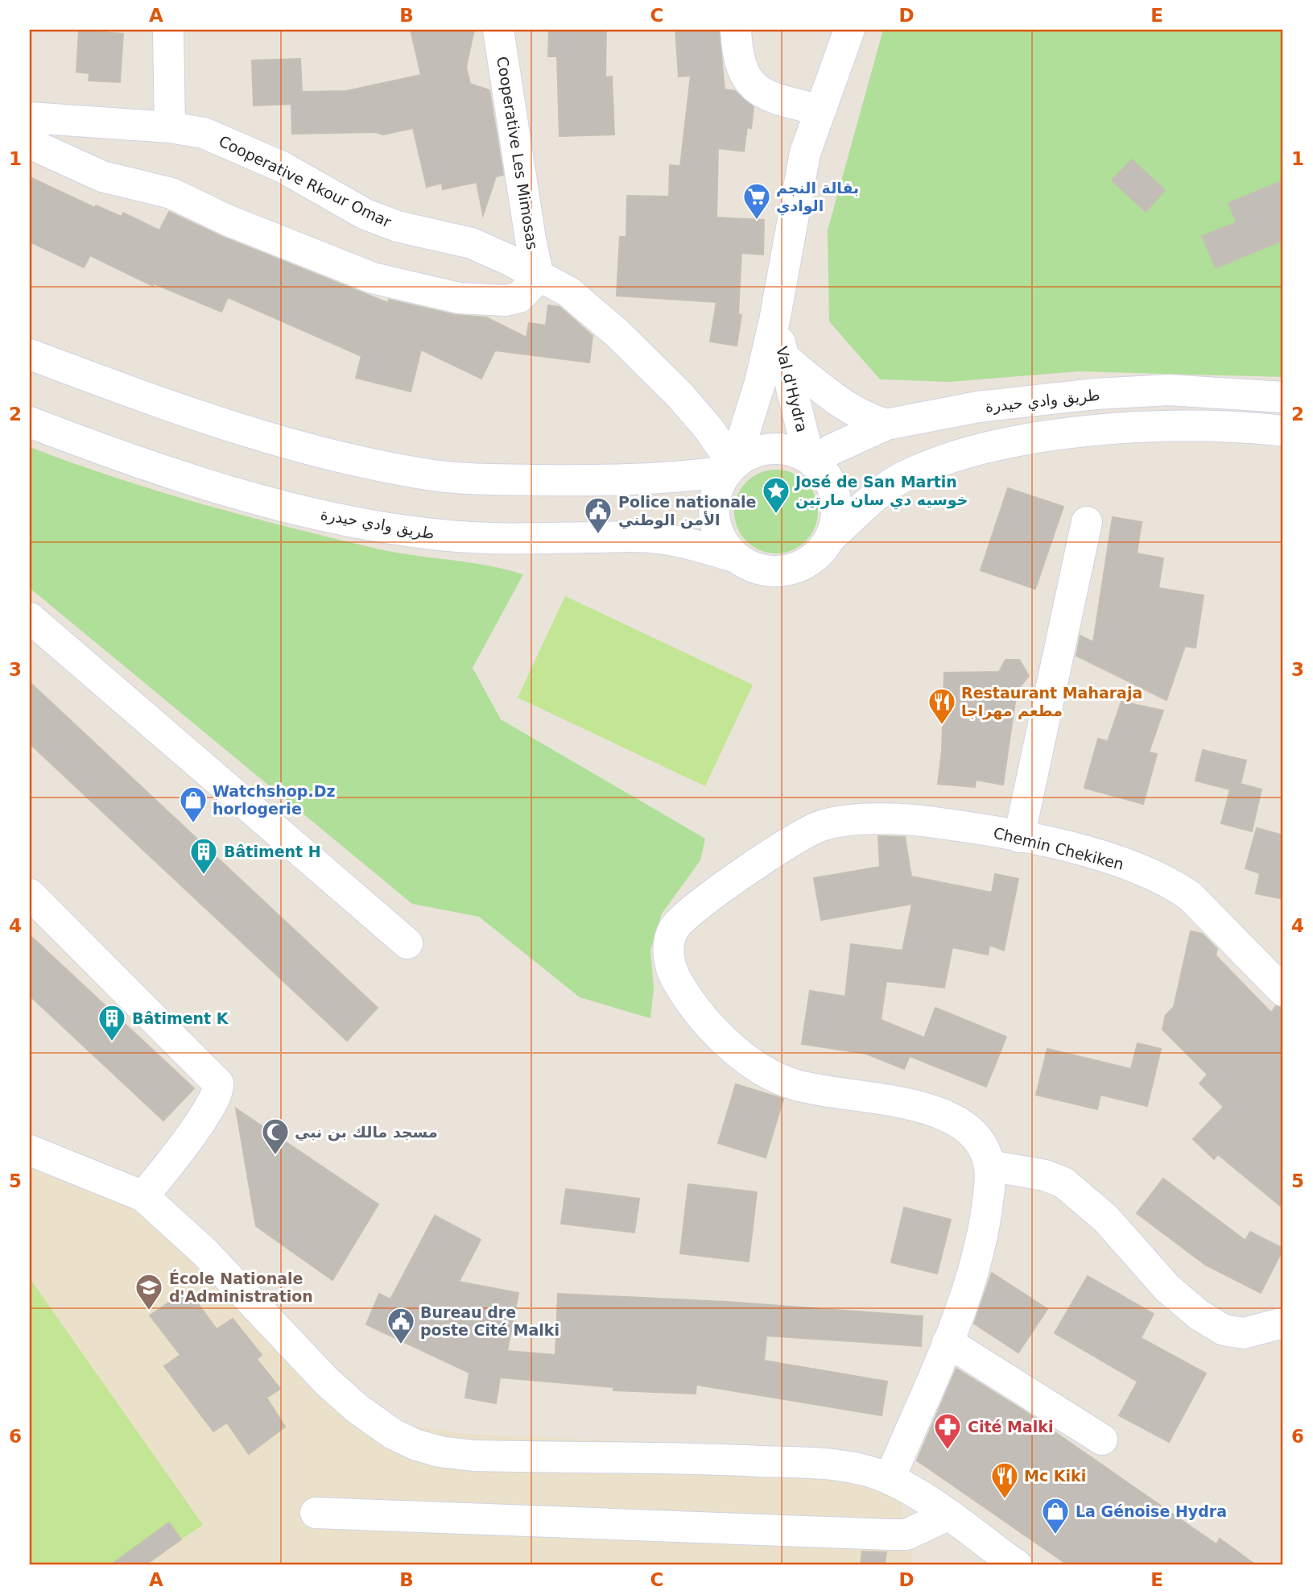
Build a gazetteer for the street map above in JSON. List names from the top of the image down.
{
  "streets": {
    "street": [
      "Cooperative Les Mimosas",
      "Cooperative Rkour Omar",
      "Val d'Hydra",
      "طريق وادي حيدرة",
      "Chemin Chekiken"
    ]
  },
  "crossings": [
    ["Cooperative Les Mimosas", "Cooperative Rkour Omar"],
    ["Cooperative Rkour Omar", "Val d'Hydra"],
    ["Cooperative Rkour Omar", "طريق وادي حيدرة"],
    ["Val d'Hydra", "طريق وادي حيدرة"]
  ],
  "places": {
    "supermarket": ["بقالة النجم الوادي"],
    "place": ["José de San Martin خوسيه دي سان مارتين"],
    "public building": ["Police nationale الأمن الوطني", "Bureau dre poste Cité Malki"],
    "restaurant": ["Restaurant Maharaja مطعم مهراجا", "Mc Kiki"],
    "shop": ["Watchshop.Dz horlogerie", "La Génoise Hydra"],
    "building": ["Bâtiment H", "Bâtiment K"],
    "mosque": ["مسجد مالك بن نبي"],
    "school or university": ["École Nationale d'Administration"],
    "pharmacy": ["Cité Malki"]
  },
  "grid": {
    "columns": [
      "A",
      "B",
      "C",
      "D",
      "E"
    ],
    "rows": [
      "1",
      "2",
      "3",
      "4",
      "5",
      "6"
    ]
  }
}
